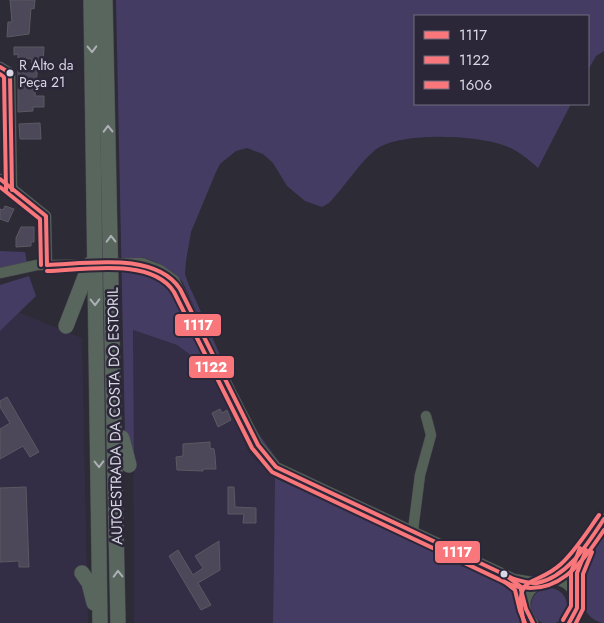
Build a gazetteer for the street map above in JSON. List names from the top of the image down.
{
  "streets": {
    "highway": ["AUTOESTRADA DA COSTA DO ESTORIL"]
  },
  "places": ["R Alto da Peça 21"],
  "lines": ["transit line 1117", "transit line 1122", "transit line 1606"],
  "legend": ["1117", "1122", "1606"]
}
